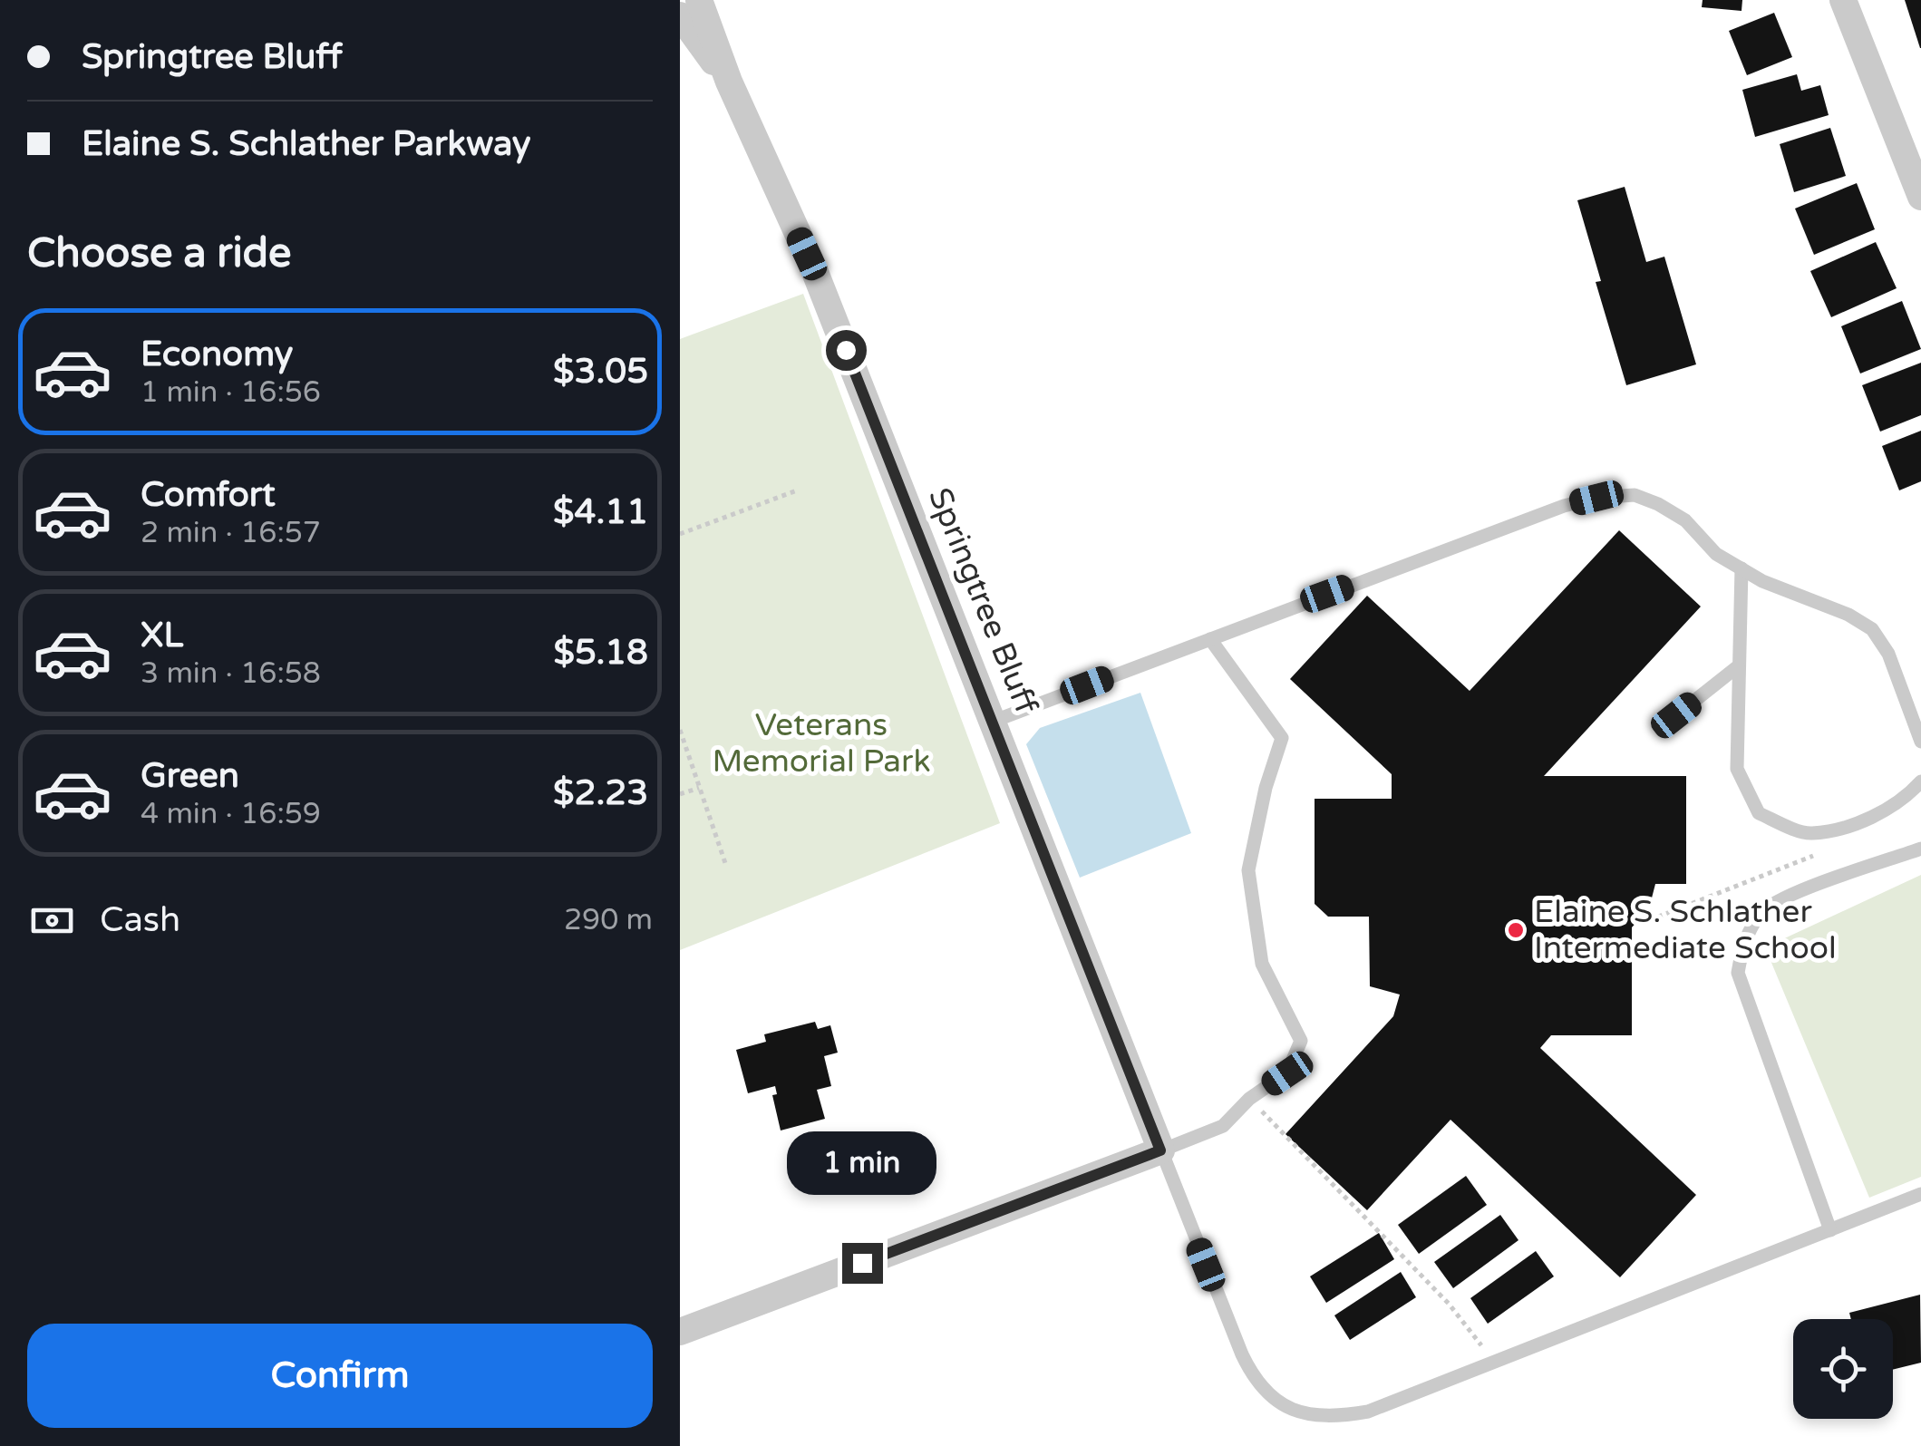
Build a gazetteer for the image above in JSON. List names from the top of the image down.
{
  "streets": {
    "street": ["Springtree Bluff"]
  },
  "parks": ["Veterans Memorial Park"],
  "places": ["Elaine S. Schlather Intermediate School"],
  "page": {
    "banner": ["Springtree Bluff", "Elaine S. Schlather Parkway"],
    "heading": "Choose a ride",
    "list": [
      {
        "name": "Economy",
        "note": "1 min · 16:56",
        "value": "$3.05"
      },
      {
        "name": "Comfort",
        "note": "2 min · 16:57",
        "value": "$4.11"
      },
      {
        "name": "XL",
        "note": "3 min · 16:58",
        "value": "$5.18"
      },
      {
        "name": "Green",
        "note": "4 min · 16:59",
        "value": "$2.23"
      }
    ],
    "pay": ["Cash", "290 m"],
    "bubble": "1 min",
    "buttons": "Confirm"
  }
}
